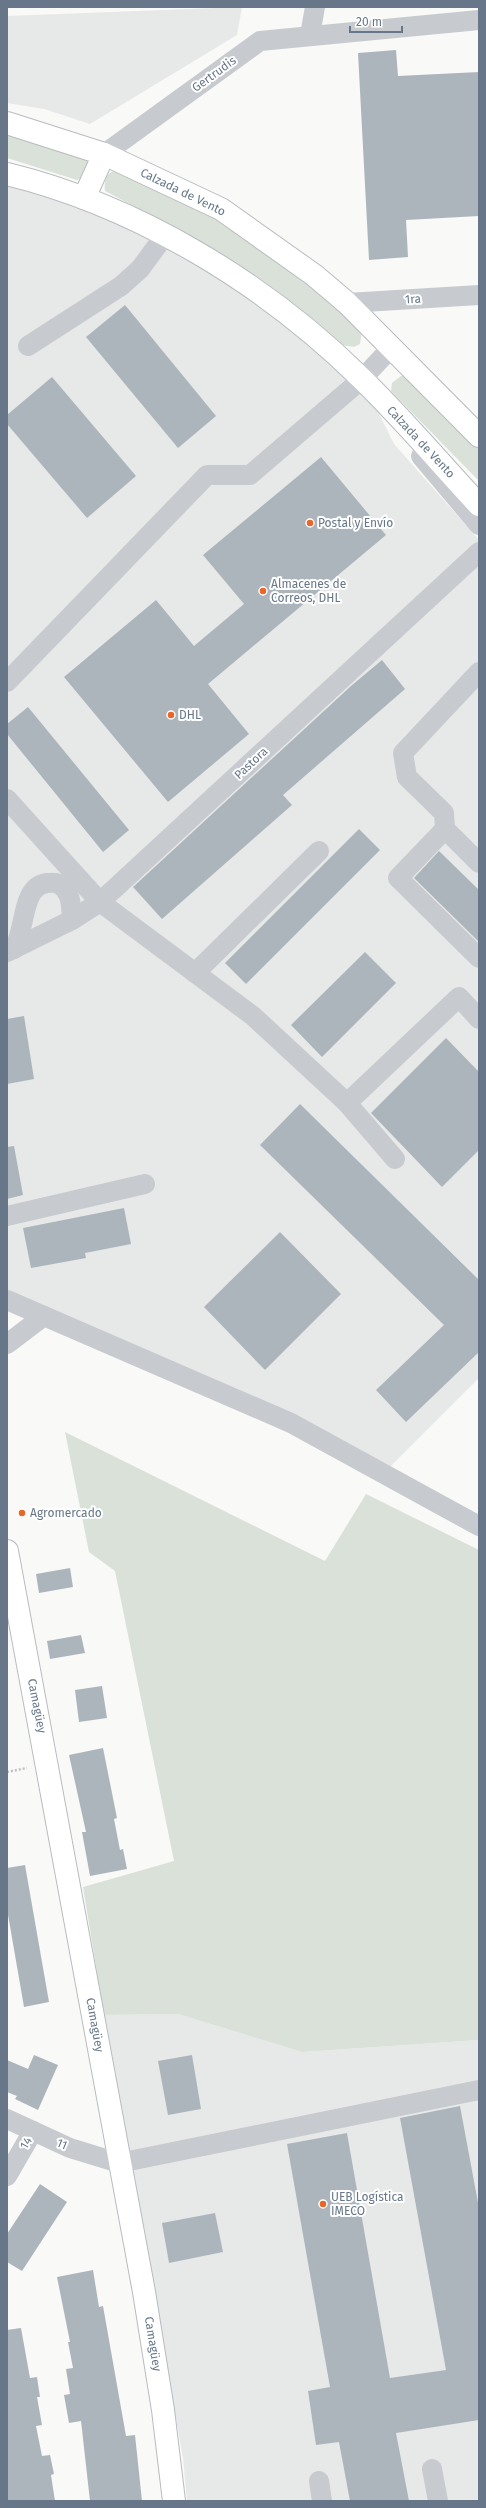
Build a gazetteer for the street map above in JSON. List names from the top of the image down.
{
  "streets": {
    "main road": ["Calzada de Vento", "Camagüey"],
    "street": [
      "Gertrudis",
      "1ra",
      "Pastora",
      "14",
      "11"
    ]
  },
  "crossings": [
    ["Gertrudis", "Calzada de Vento"],
    ["Calzada de Vento", "1ra"],
    ["Camagüey", "11"],
    ["14", "11"]
  ],
  "places": [
    "Postal y Envío",
    "Almacenes de Correos, DHL",
    "DHL",
    "Agromercado",
    "UEB Logística IMECO"
  ],
  "scale_bar": "20 m"
}
